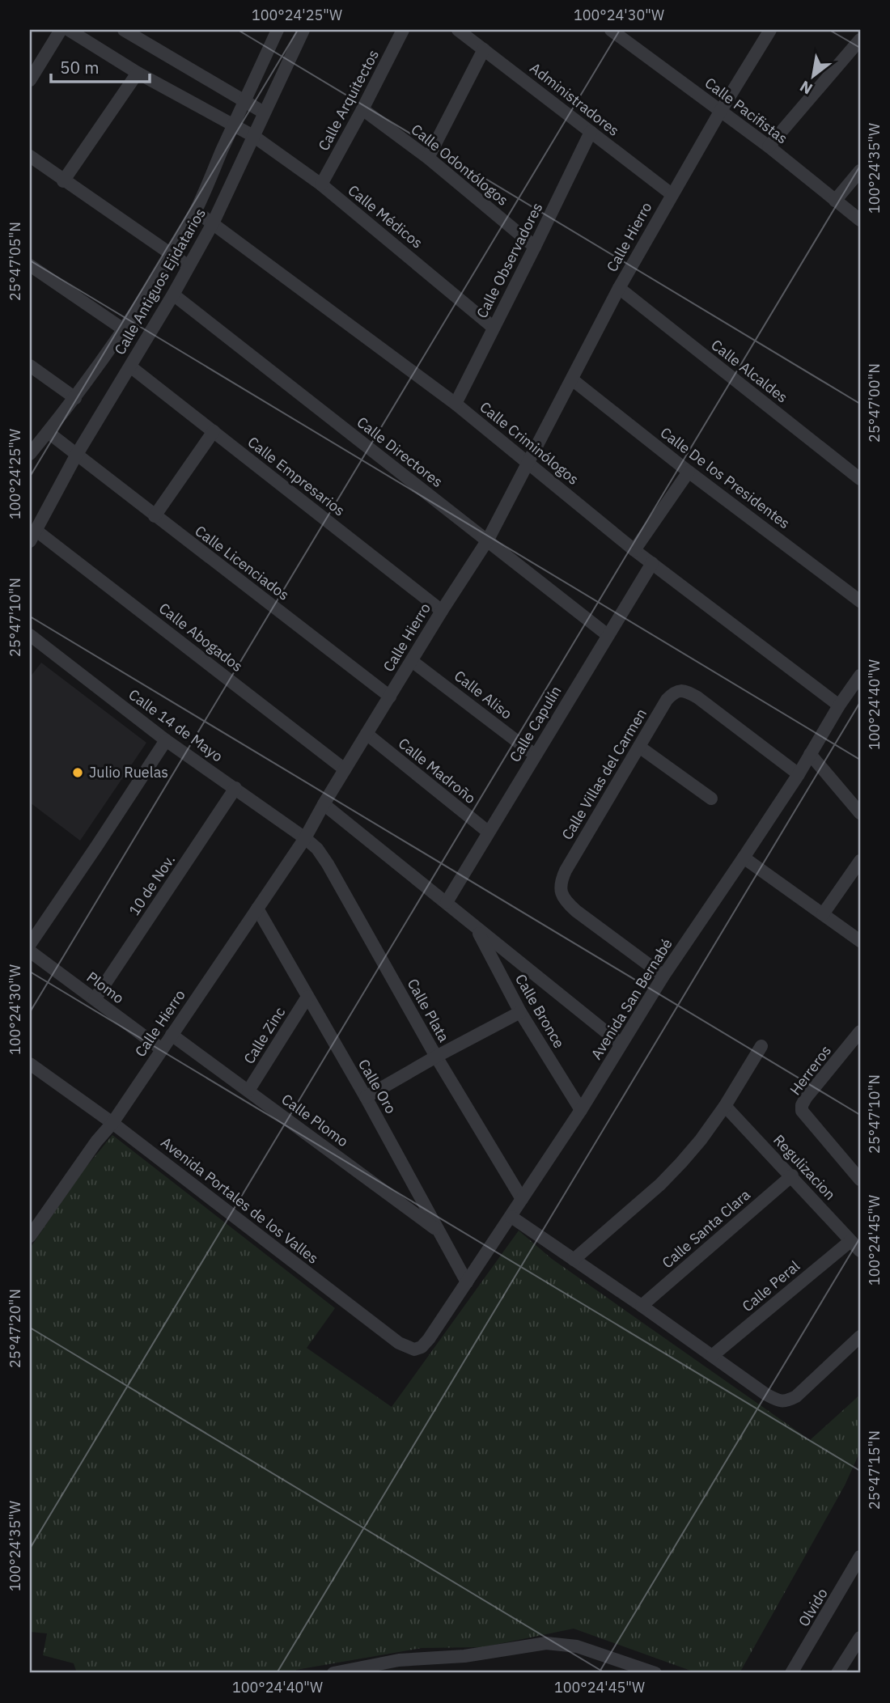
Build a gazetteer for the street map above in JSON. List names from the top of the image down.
{
  "streets": {
    "street": [
      "Administradores",
      "Calle Arquitectos",
      "Calle Pacifistas",
      "Calle Odontólogos",
      "Calle Médicos",
      "Calle Hierro",
      "Calle Observadores",
      "Calle Antiguos Ejidatarios",
      "Calle Alcaldes",
      "Calle Criminólogos",
      "Calle Directores",
      "Calle Empresarios",
      "Calle De los Presidentes",
      "Calle Licenciados",
      "Calle Abogados",
      "Calle Aliso",
      "Calle Capulín",
      "Calle 14 de Mayo",
      "Calle Madroño",
      "Calle Villas del Carmen",
      "10 de Nov.",
      "Plomo",
      "Avenida San Bernabé",
      "Calle Plata",
      "Calle Bronce",
      "Calle Zinc",
      "Herreros",
      "Calle Oro",
      "Calle Plomo",
      "Regulizacion",
      "Avenida Portales de los Valles",
      "Calle Santa Clara",
      "Calle Peral",
      "Olvido"
    ]
  },
  "crossings": [
    ["Administradores", "Calle Hierro"],
    ["Administradores", "Calle Observadores"],
    ["Calle Arquitectos", "Calle Odontólogos"],
    ["Calle Arquitectos", "Calle Médicos"],
    ["Calle Pacifistas", "Calle Hierro"],
    ["Calle Odontólogos", "Calle Observadores"],
    ["Calle Médicos", "Calle Observadores"],
    ["Calle Médicos", "Calle Antiguos Ejidatarios"],
    ["Calle Hierro", "Calle Alcaldes"],
    ["Calle Hierro", "Calle Criminólogos"],
    ["Calle Hierro", "Calle Directores"],
    ["Calle Hierro", "Calle Empresarios"],
    ["Calle Hierro", "Calle De los Presidentes"],
    ["Calle Hierro", "Calle Licenciados"],
    ["Calle Hierro", "Calle Abogados"],
    ["Calle Hierro", "Calle Aliso"],
    ["Calle Hierro", "Calle 14 de Mayo"],
    ["Calle Hierro", "Calle Madroño"],
    ["Calle Hierro", "Plomo"],
    ["Calle Hierro", "Calle Plata"],
    ["Calle Hierro", "Calle Bronce"],
    ["Calle Hierro", "Calle Oro"],
    ["Calle Hierro", "Calle Plomo"],
    ["Calle Hierro", "Avenida Portales de los Valles"],
    ["Calle Observadores", "Calle Criminólogos"],
    ["Calle Antiguos Ejidatarios", "Calle Criminólogos"],
    ["Calle Antiguos Ejidatarios", "Calle Directores"],
    ["Calle Antiguos Ejidatarios", "Calle Empresarios"],
    ["Calle Antiguos Ejidatarios", "Calle Licenciados"],
    ["Calle Antiguos Ejidatarios", "Calle Abogados"],
    ["Calle Criminólogos", "Calle Capulín"],
    ["Calle Criminólogos", "Avenida San Bernabé"],
    ["Calle Directores", "Calle Capulín"],
    ["Calle Aliso", "Calle Capulín"],
    ["Calle Capulín", "Calle Madroño"],
    ["Calle Capulín", "Calle Bronce"],
    ["Calle 14 de Mayo", "10 de Nov."],
    ["Calle 14 de Mayo", "Calle Plata"],
    ["Calle Villas del Carmen", "Avenida San Bernabé"],
    ["10 de Nov.", "Plomo"],
    ["Avenida San Bernabé", "Calle Plata"],
    ["Avenida San Bernabé", "Calle Bronce"],
    ["Avenida San Bernabé", "Calle Oro"],
    ["Avenida San Bernabé", "Avenida Portales de los Valles"],
    ["Calle Zinc", "Calle Oro"],
    ["Calle Zinc", "Calle Plomo"],
    ["Calle Oro", "Calle Plomo"],
    ["Regulizacion", "Calle Santa Clara"],
    ["Regulizacion", "Calle Peral"]
  ],
  "places": ["Julio Ruelas"],
  "scale_bar": "50 m",
  "north": "bottom left",
  "coordinates": [
    "100°24'25\"W",
    "100°24'30\"W",
    "100°24'35\"W",
    "25°47'05\"N",
    "25°47'00\"N",
    "25°47'10\"N",
    "100°24'40\"W",
    "100°24'45\"W",
    "25°47'20\"N",
    "25°47'15\"N"
  ]
}
